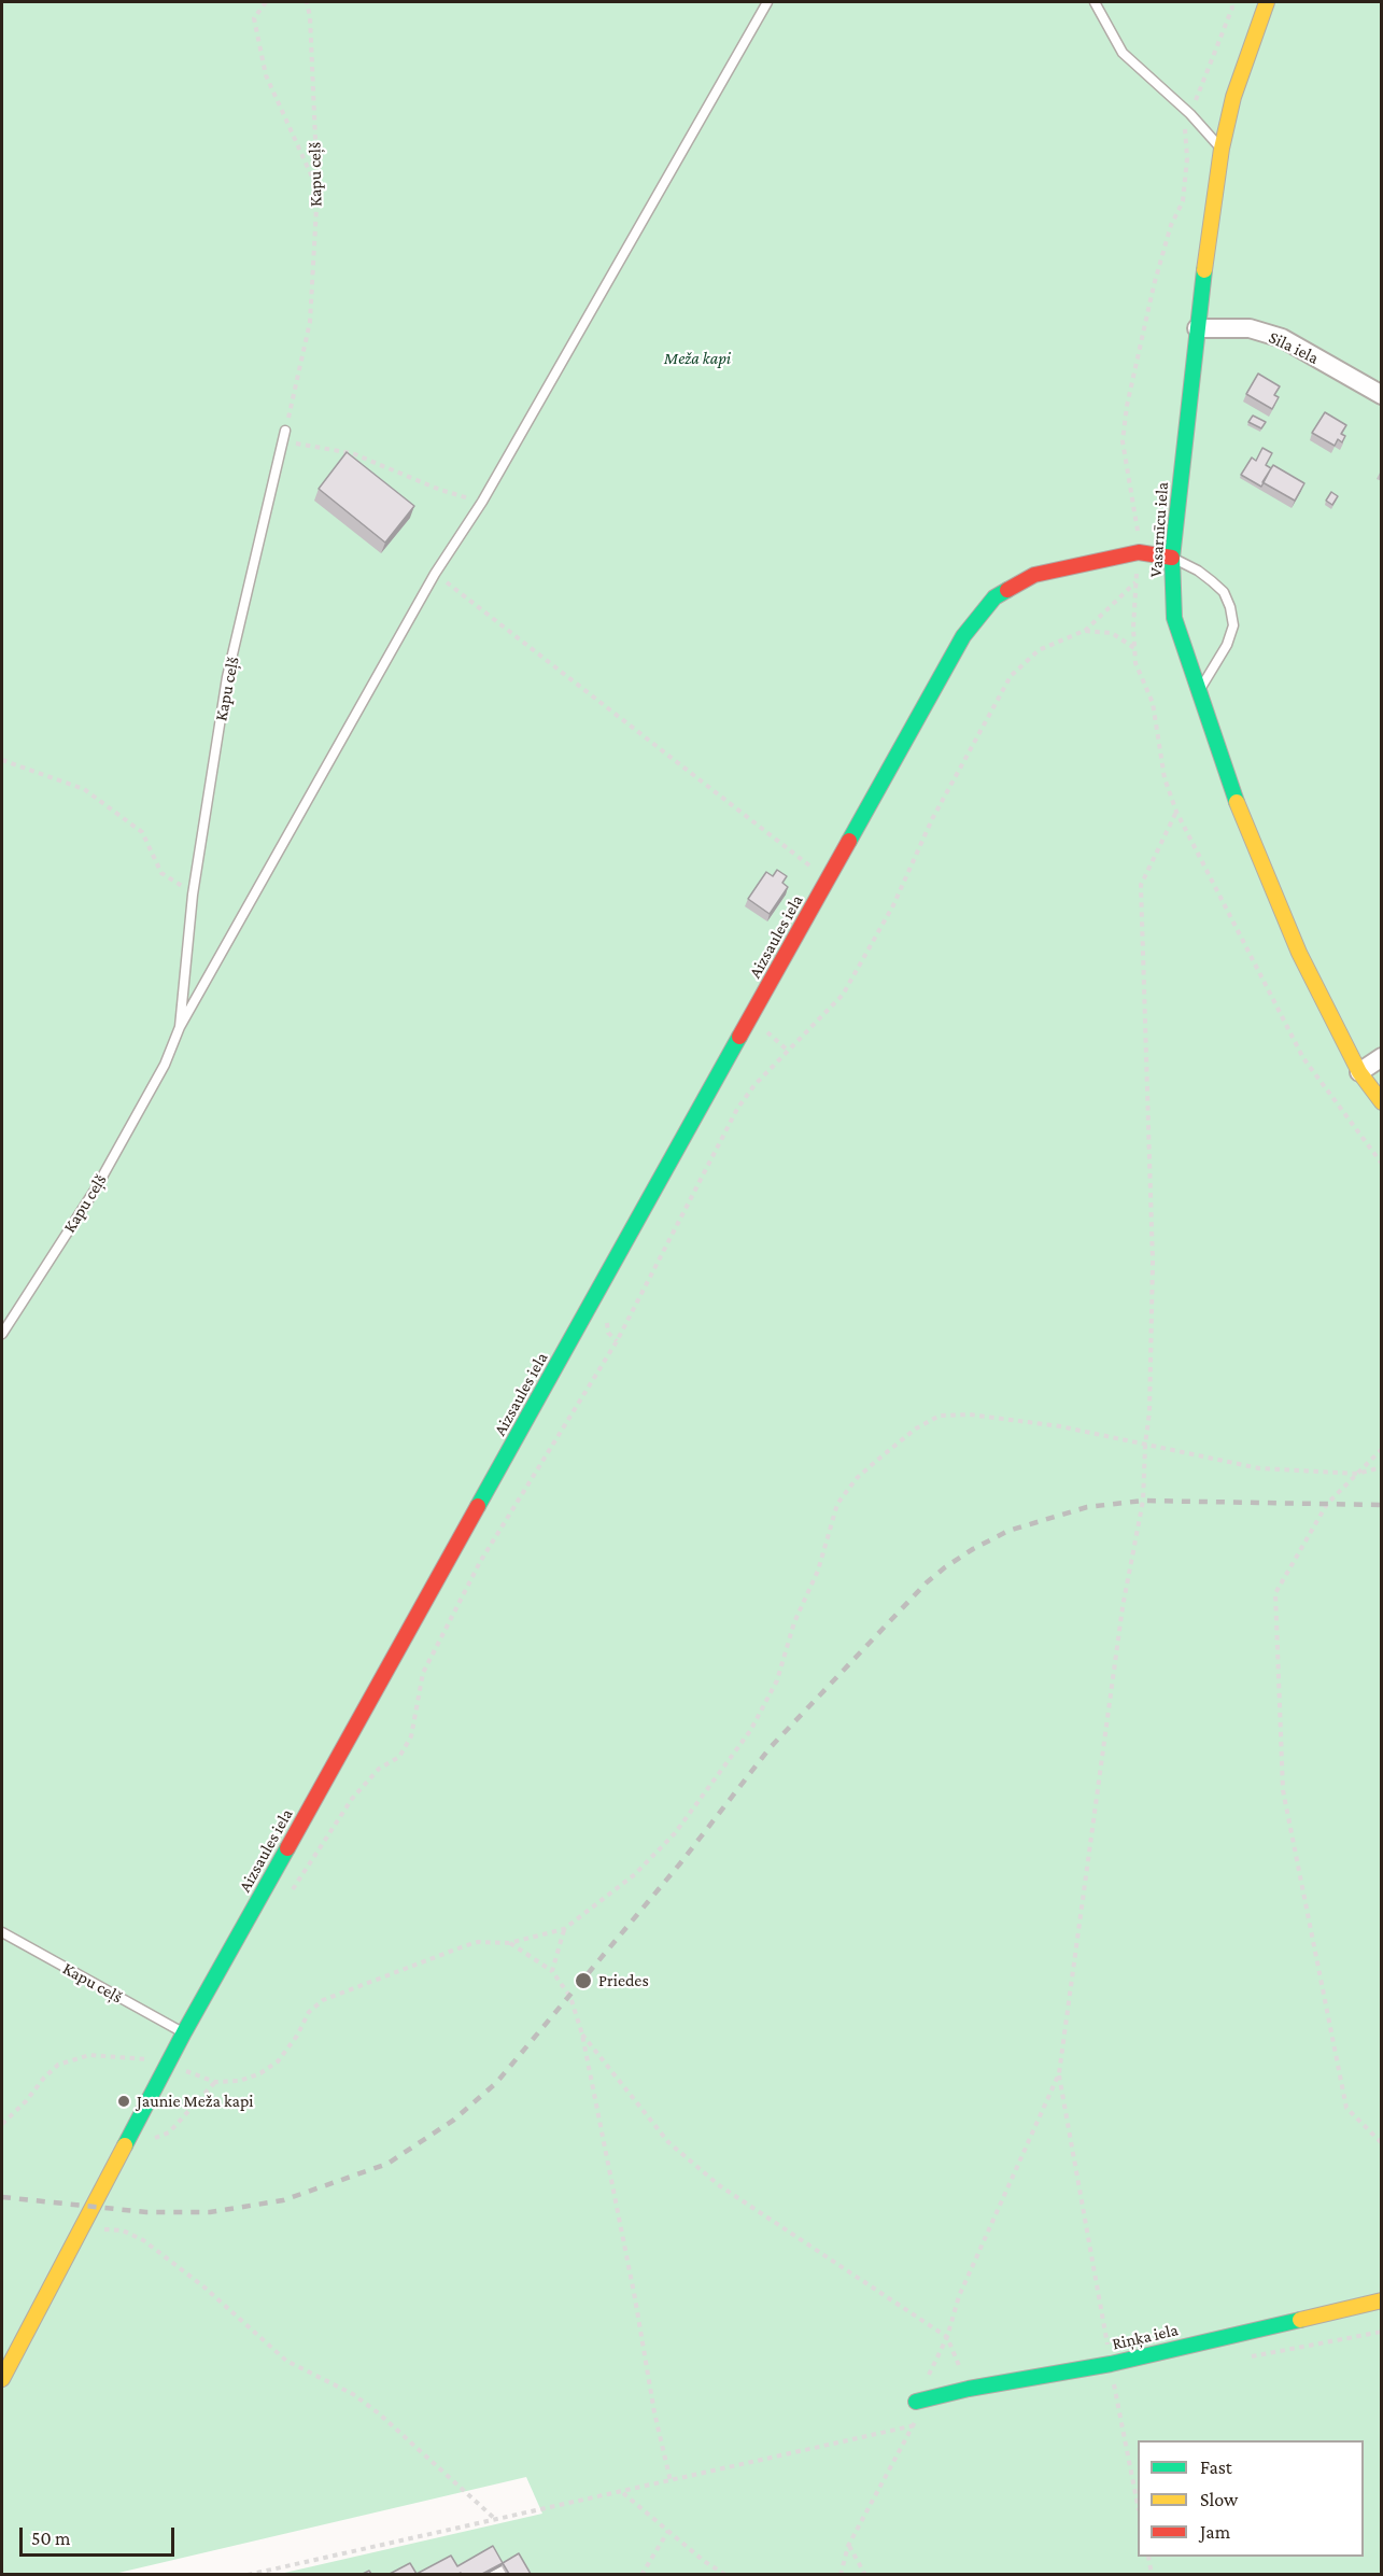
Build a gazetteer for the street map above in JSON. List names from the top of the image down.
{
  "streets": {
    "street": [
      "Sila iela",
      "Vasarnīcu iela",
      "Aizsaules iela",
      "Riņķa iela"
    ],
    "lane": ["Kapu ceļš"]
  },
  "crossings": [
    ["Kapu ceļš", "Aizsaules iela"],
    ["Sila iela", "Vasarnīcu iela"],
    ["Vasarnīcu iela", "Aizsaules iela"]
  ],
  "parks": ["Meža kapi"],
  "places": ["Priedes", "Jaunie Meža kapi"],
  "legend": ["Fast", "Slow", "Jam"],
  "scale_bar": "50 m"
}
